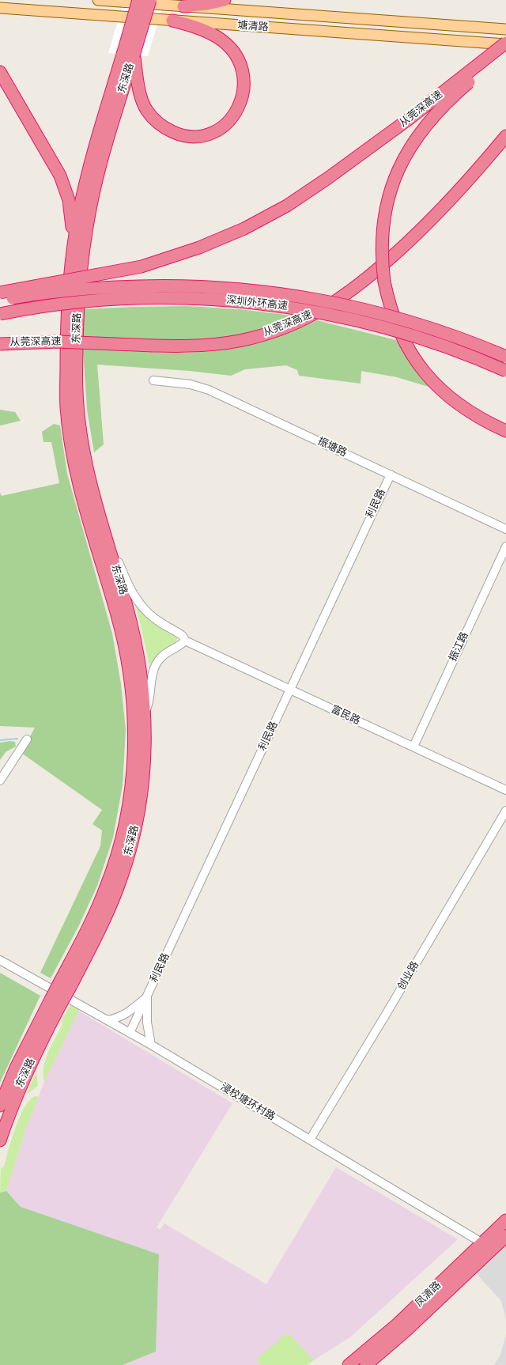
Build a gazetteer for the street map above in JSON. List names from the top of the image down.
{
  "streets": {
    "highway": [
      "东深路",
      "从莞深高速",
      "深圳外环高速",
      "凤清路"
    ],
    "main road": ["塘清路"],
    "street": [
      "振塘路",
      "利民路",
      "振江路",
      "富民路",
      "创业路",
      "浸校塘环村路"
    ]
  },
  "crossings": [
    ["塘清路", "从莞深高速"],
    ["东深路", "富民路"],
    ["振塘路", "利民路"],
    ["利民路", "富民路"],
    ["利民路", "浸校塘环村路"],
    ["振江路", "富民路"],
    ["创业路", "浸校塘环村路"],
    ["浸校塘环村路", "凤清路"]
  ]
}
